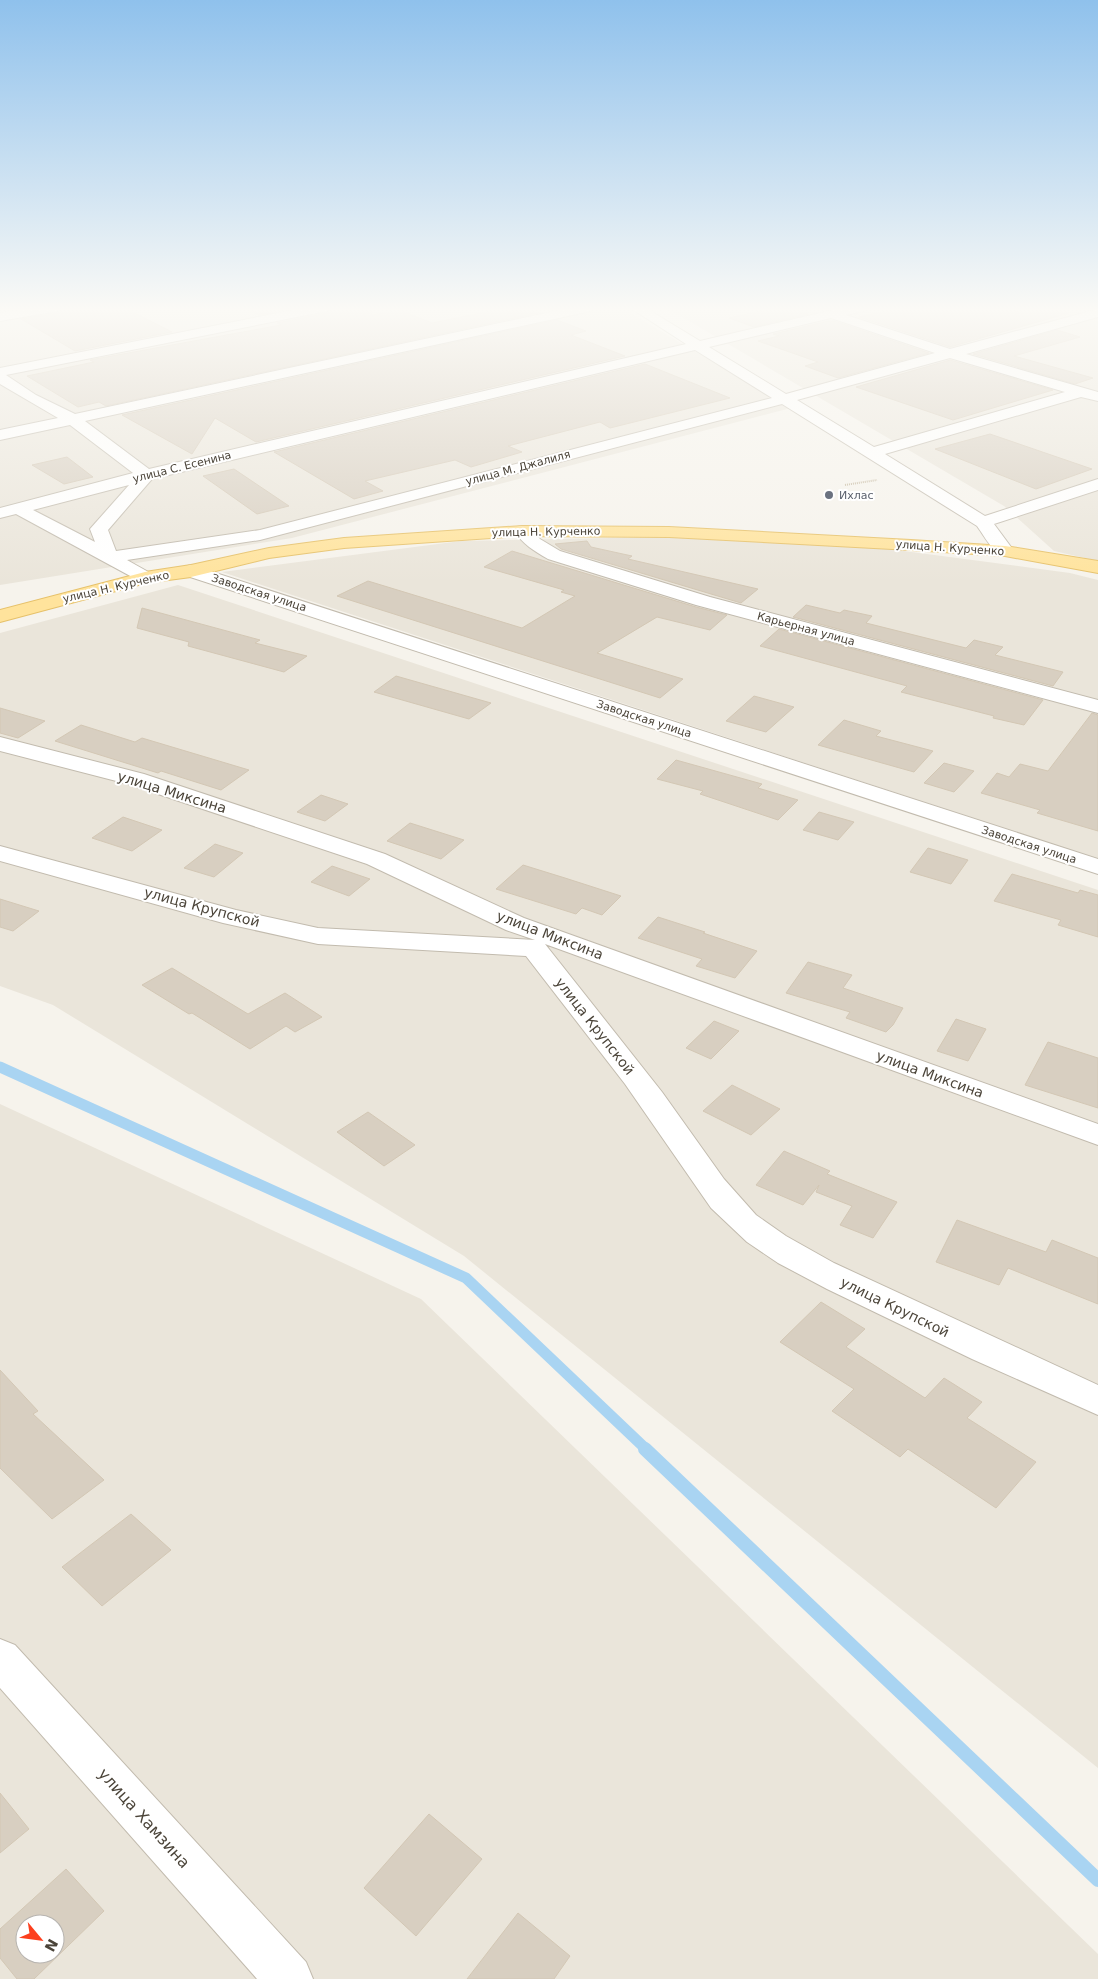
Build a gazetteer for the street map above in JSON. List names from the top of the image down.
{
  "streets": {
    "main road": ["улица Н. Курченко"],
    "street": [
      "улица С. Есенина",
      "улица М. Джалиля",
      "Заводская улица",
      "Карьерная улица",
      "улица Миксина",
      "улица Крупской",
      "улица Хамзина"
    ]
  },
  "crossings": [
    ["улица Н. Курченко", "Заводская улица"],
    ["улица Н. Курченко", "Карьерная улица"]
  ],
  "places": ["Ихлас"],
  "north": "bottom right"
}
